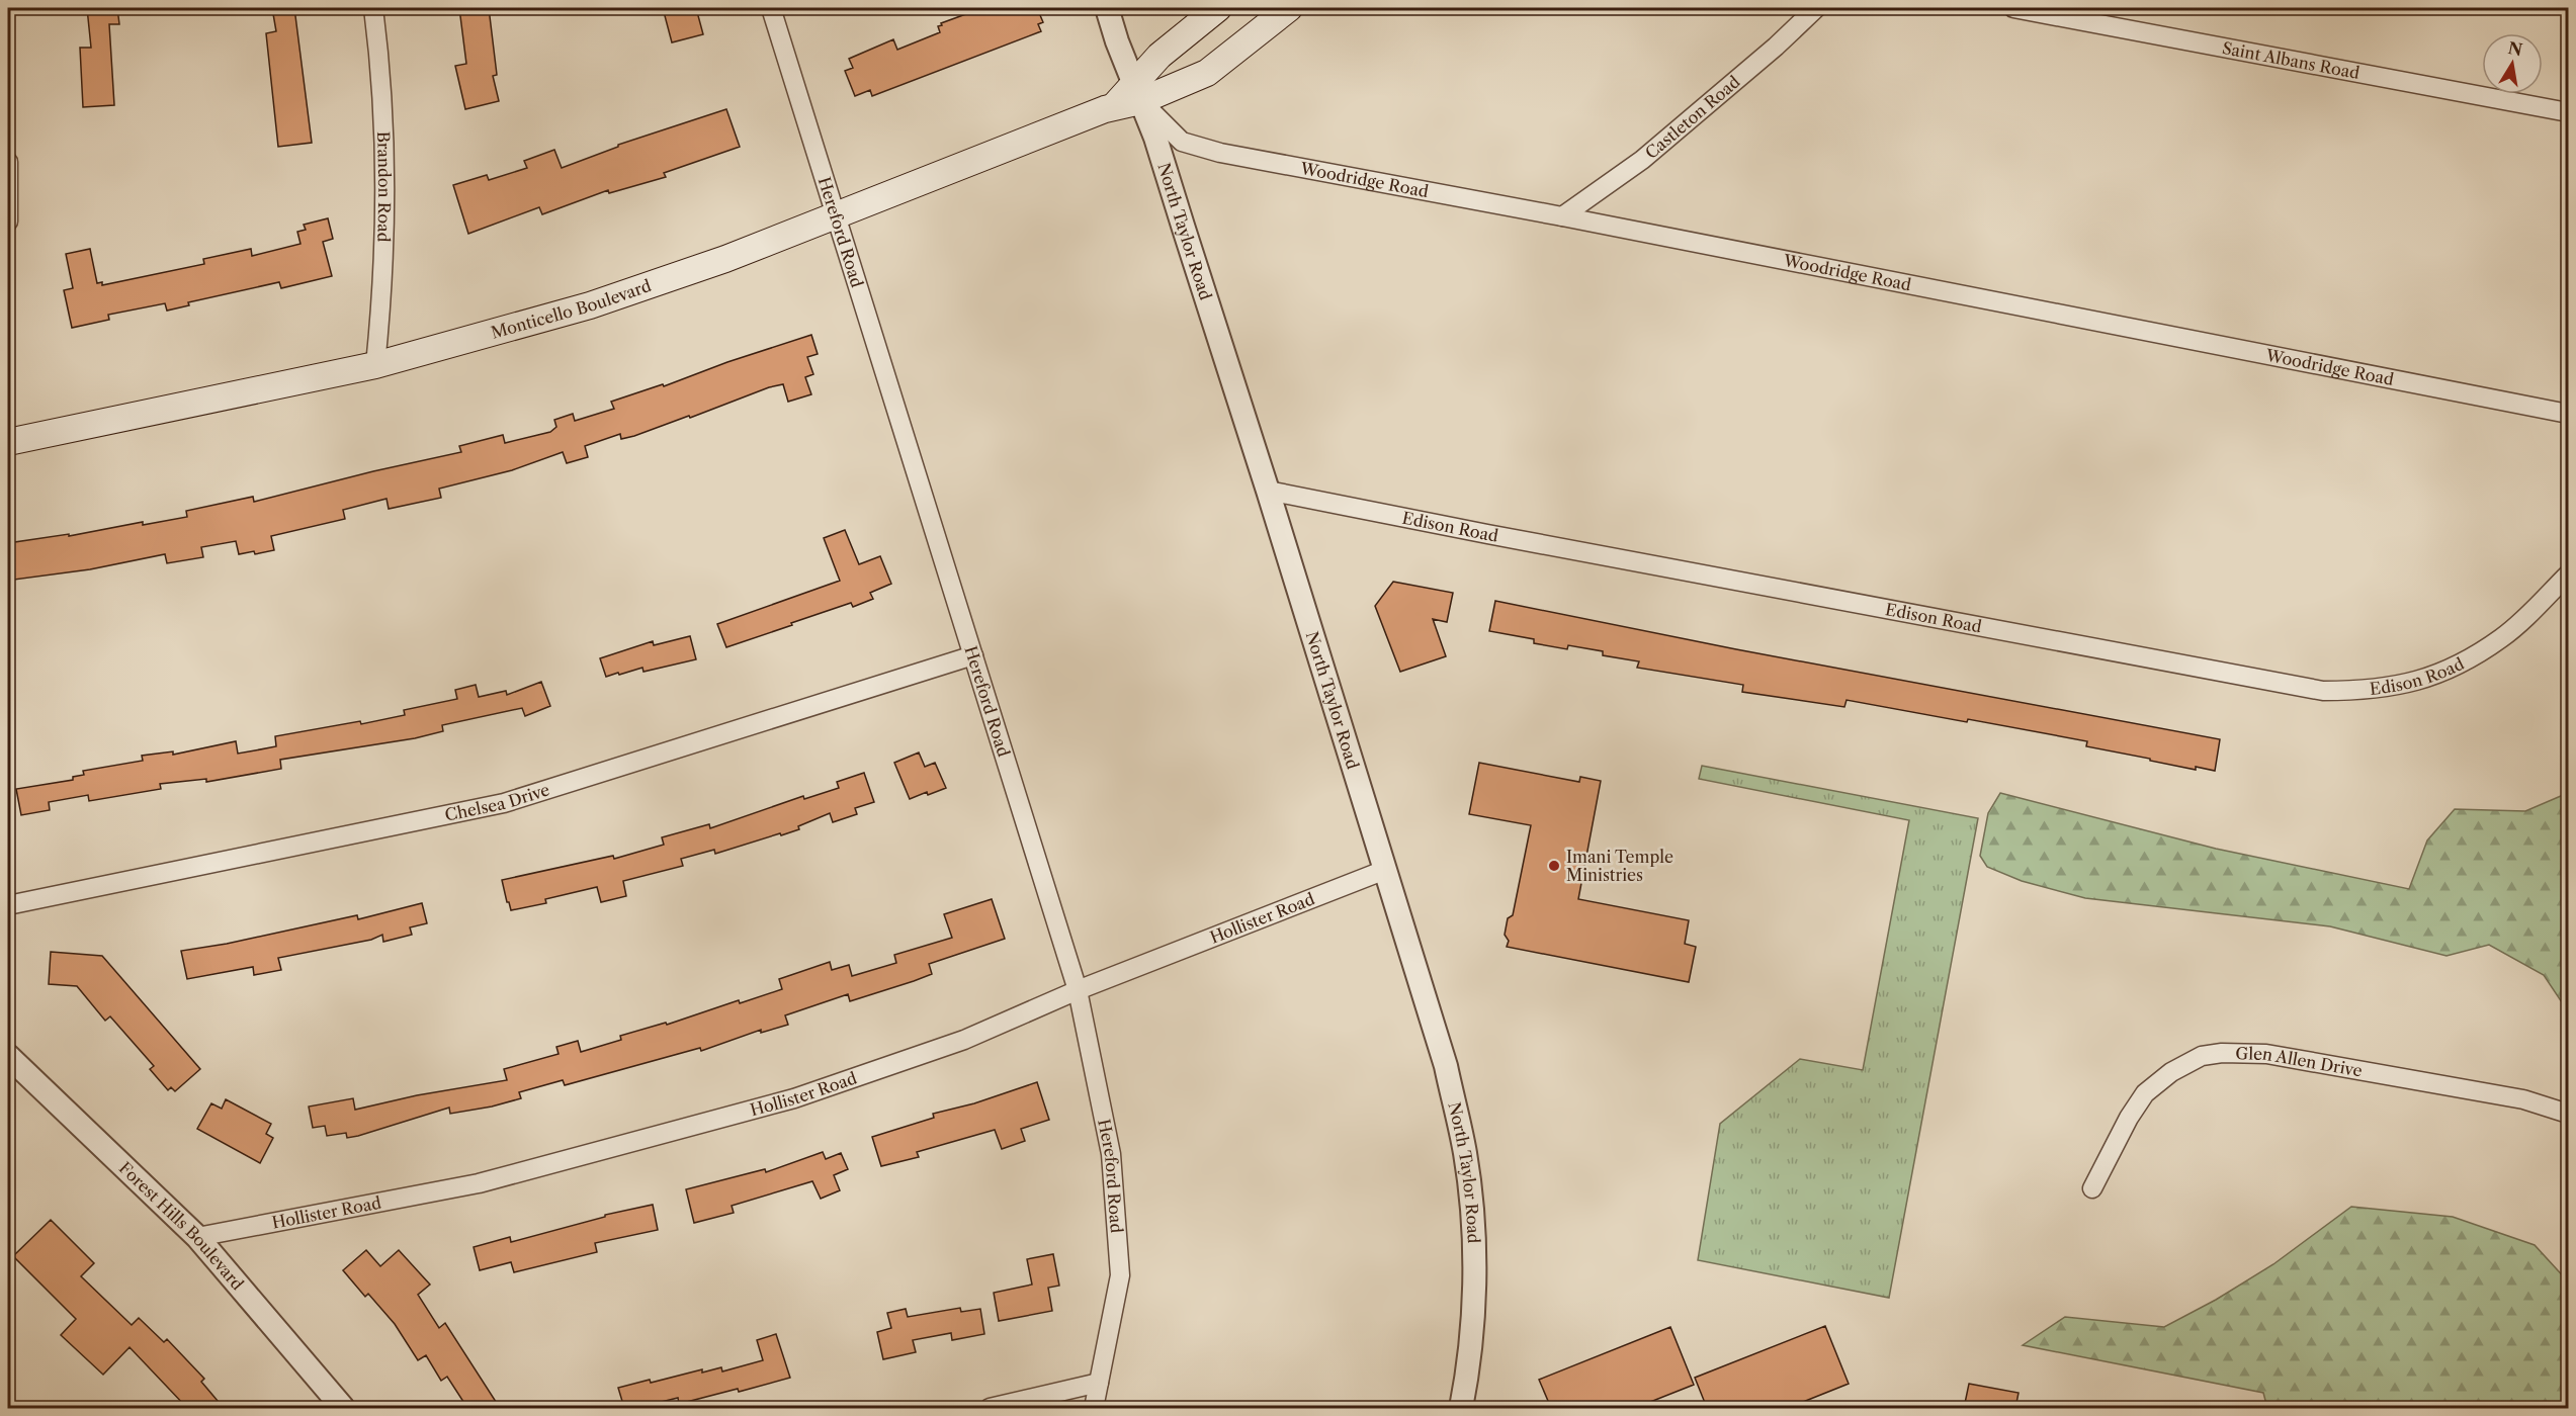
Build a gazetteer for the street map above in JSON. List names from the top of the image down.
{
  "streets": {
    "main road": ["Monticello Boulevard"],
    "street": [
      "Saint Albans Road",
      "Castleton Road",
      "Woodridge Road",
      "Brandon Road",
      "North Taylor Road",
      "Hereford Road",
      "Edison Road",
      "Chelsea Drive",
      "Hollister Road",
      "Glen Allen Drive",
      "Forest Hills Boulevard"
    ]
  },
  "crossings": [
    ["Castleton Road", "Woodridge Road"],
    ["Woodridge Road", "North Taylor Road"],
    ["Woodridge Road", "Monticello Boulevard"],
    ["Brandon Road", "Monticello Boulevard"],
    ["North Taylor Road", "Monticello Boulevard"],
    ["North Taylor Road", "Edison Road"],
    ["North Taylor Road", "Hollister Road"],
    ["Hereford Road", "Monticello Boulevard"],
    ["Hereford Road", "Chelsea Drive"],
    ["Hereford Road", "Hollister Road"],
    ["Hollister Road", "Forest Hills Boulevard"]
  ],
  "places": ["Imani Temple Ministries"],
  "north": "top"
}
